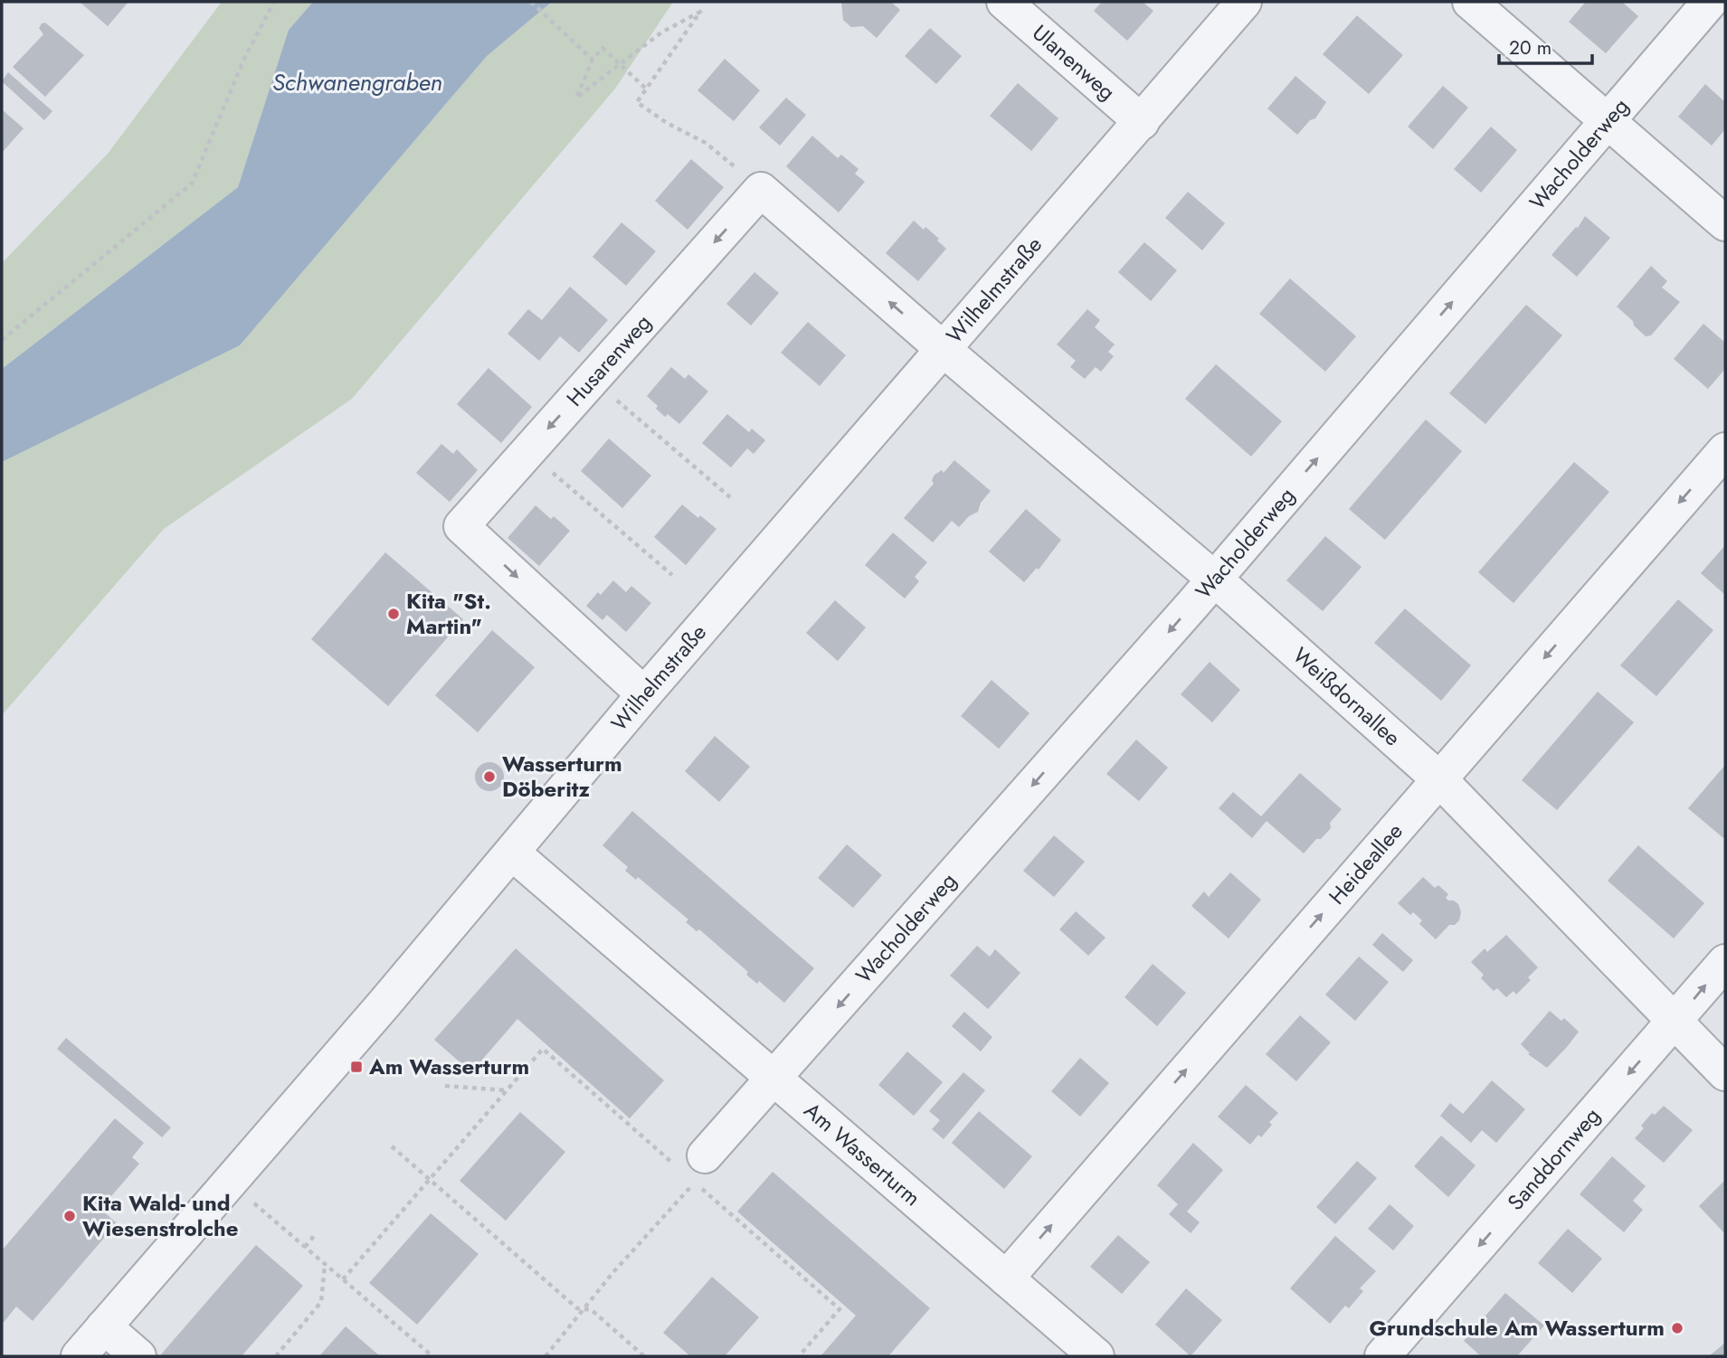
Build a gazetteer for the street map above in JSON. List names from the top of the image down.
{
  "streets": {
    "street": [
      "Ulanenweg",
      "Wacholderweg",
      "Wilhelmstraße",
      "Husarenweg",
      "Weißdornallee",
      "Heideallee",
      "Am Wasserturm",
      "Sanddornweg"
    ]
  },
  "crossings": [
    ["Ulanenweg", "Wilhelmstraße"],
    ["Wacholderweg", "Weißdornallee"],
    ["Wacholderweg", "Am Wasserturm"],
    ["Wilhelmstraße", "Husarenweg"],
    ["Wilhelmstraße", "Weißdornallee"],
    ["Wilhelmstraße", "Am Wasserturm"],
    ["Weißdornallee", "Heideallee"],
    ["Weißdornallee", "Sanddornweg"],
    ["Heideallee", "Am Wasserturm"]
  ],
  "water": ["Schwanengraben"],
  "places": {
    "other": [
      "Kita \"St. Martin\"",
      "Wasserturm Döberitz",
      "Kita Wald- und Wiesenstrolche",
      "Grundschule Am Wasserturm"
    ],
    "transit": ["Am Wasserturm"]
  },
  "scale_bar": "20 m"
}
